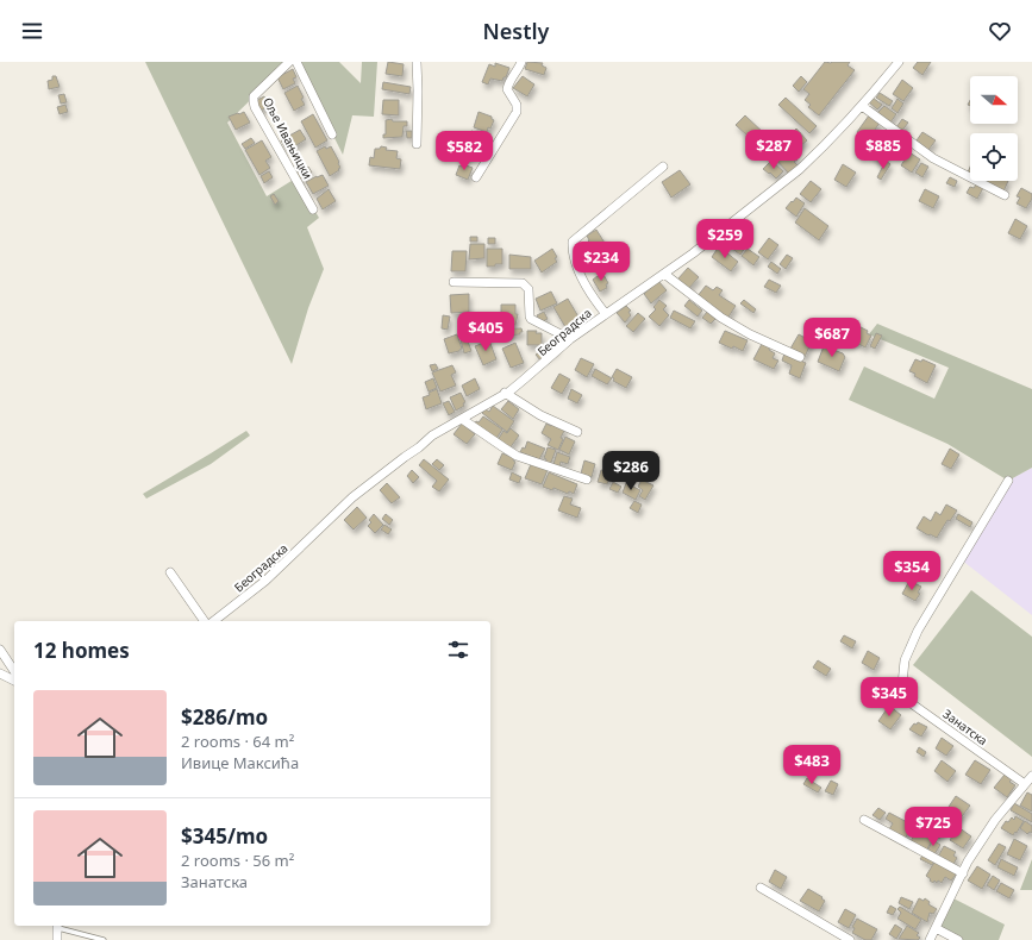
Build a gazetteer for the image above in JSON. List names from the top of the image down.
{
  "streets": {
    "street": ["Оље Ивањицки", "Београдска", "Занатска"]
  },
  "north": "right",
  "page": {
    "header": "Nestly",
    "price": [
      "$287",
      "$885",
      "$582",
      "$259",
      "$234",
      "$405",
      "$687",
      "$286",
      "$354",
      "$345",
      "$483",
      "$725"
    ],
    "heading": "12 homes",
    "list": [
      {
        "name": "$286/mo",
        "note": "2 rooms · 64 m² · Ивице Максића"
      },
      {
        "name": "$345/mo",
        "note": "2 rooms · 56 m² · Занатска"
      }
    ]
  }
}
